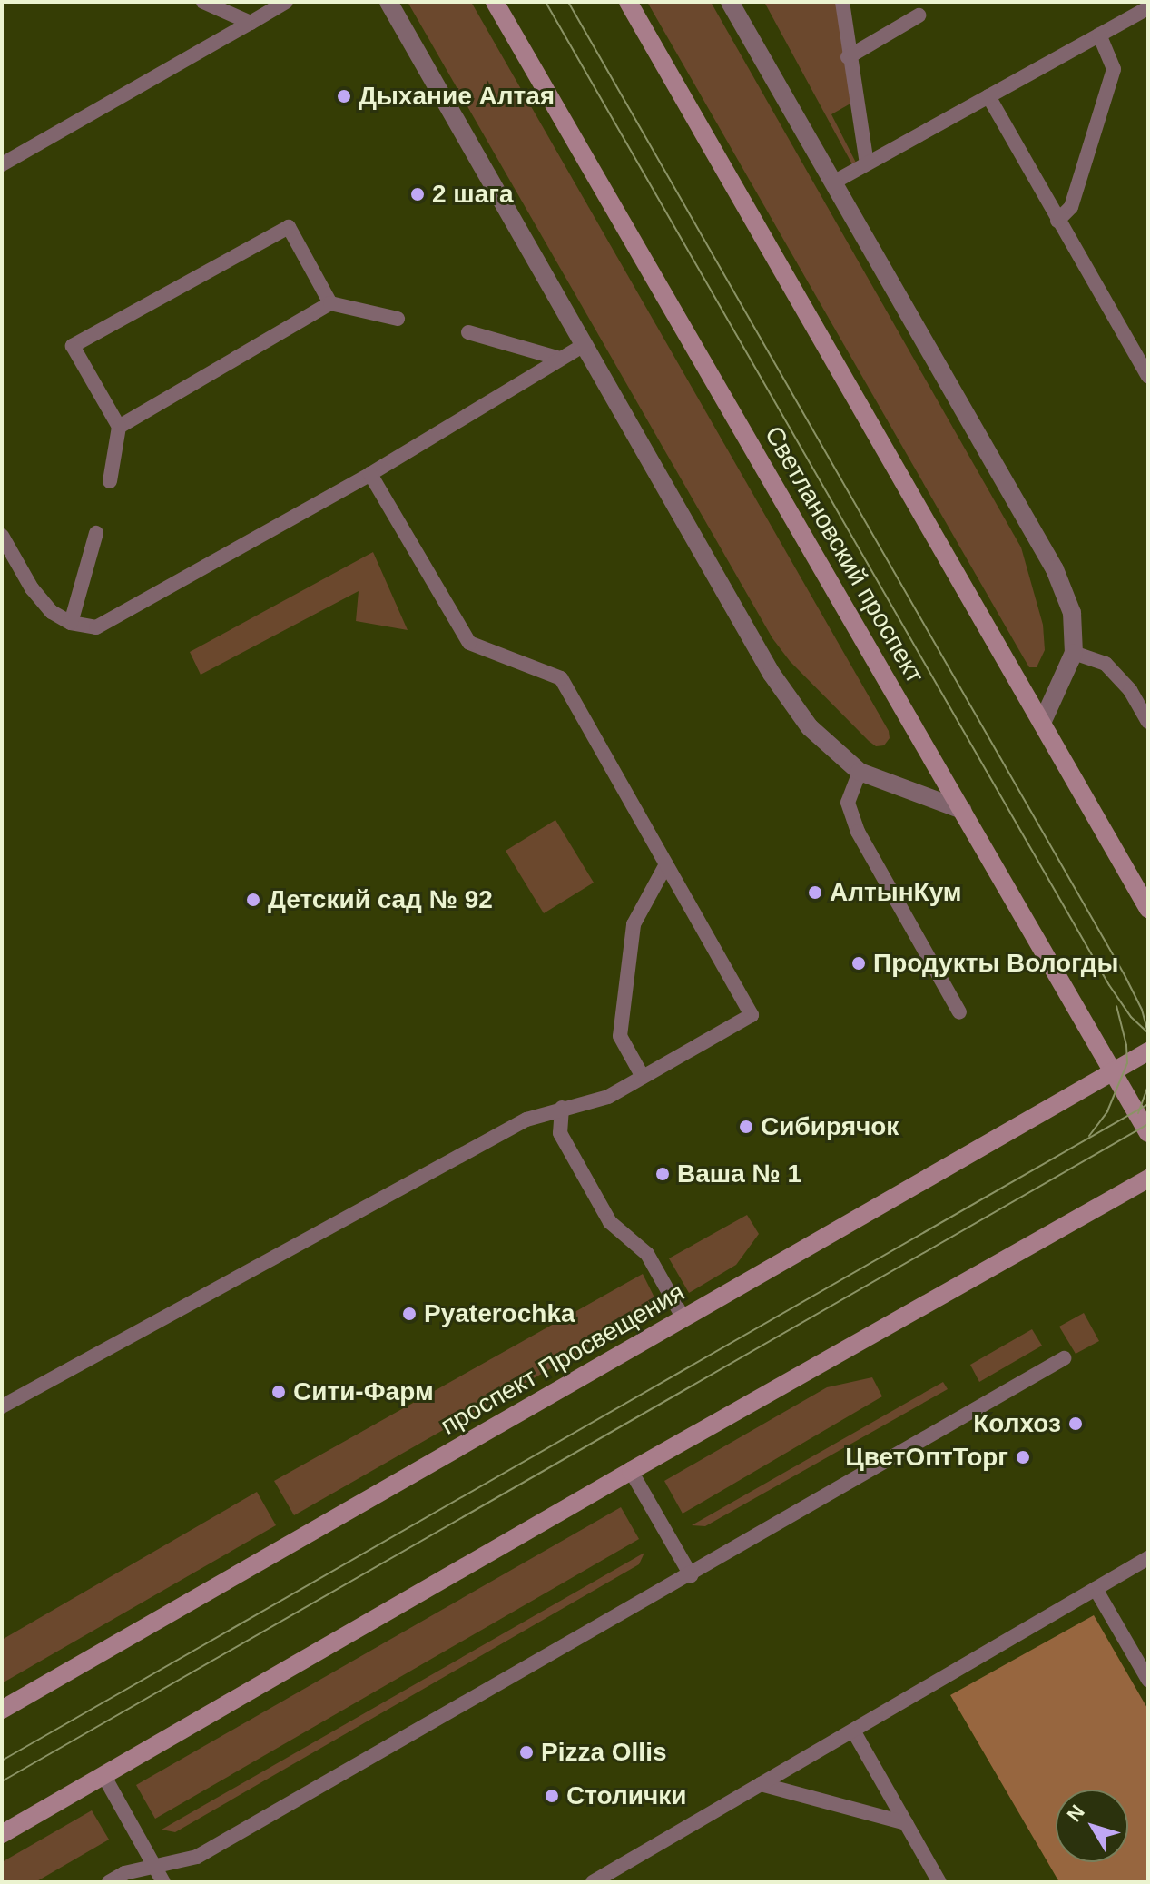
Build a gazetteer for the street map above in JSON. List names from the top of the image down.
{
  "streets": {
    "main road": ["Светлановский проспект", "проспект Просвещения"]
  },
  "crossings": [
    ["Светлановский проспект", "проспект Просвещения"]
  ],
  "places": [
    "Дыхание Алтая",
    "2 шага",
    "АлтынКум",
    "Детский сад № 92",
    "Продукты Вологды",
    "Сибирячок",
    "Ваша № 1",
    "Pyaterochka",
    "Сити-Фарм",
    "Колхоз",
    "ЦветОптТорг",
    "Pizza Ollis",
    "Столички"
  ],
  "north": "top left"
}
